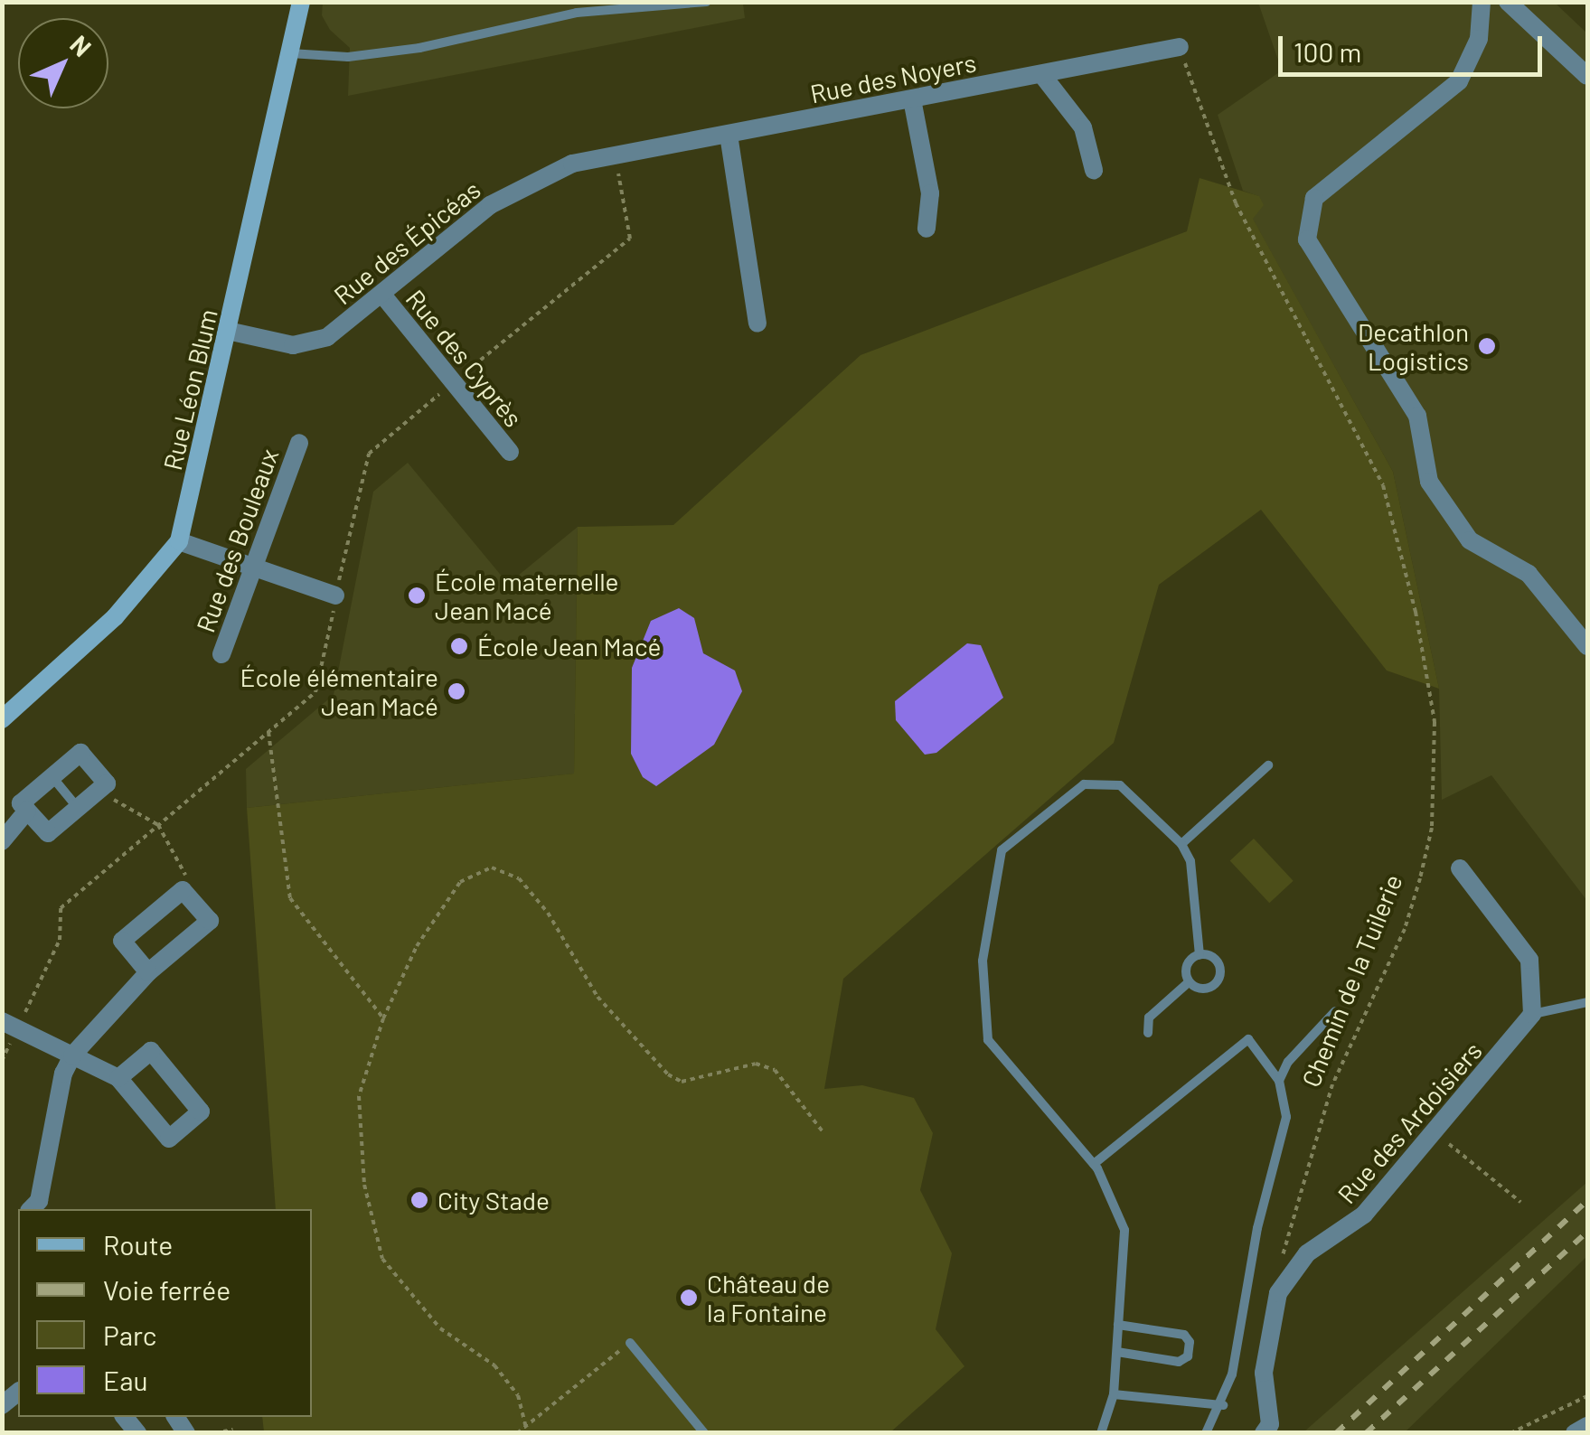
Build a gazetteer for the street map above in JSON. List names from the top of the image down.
{
  "streets": {
    "main road": ["Rue Léon Blum"],
    "street": [
      "Rue des Noyers",
      "Rue des Épicéas",
      "Rue des Cyprès",
      "Rue des Bouleaux",
      "Rue des Ardoisiers"
    ],
    "path": ["Chemin de la Tuilerie"]
  },
  "crossings": [
    ["Rue des Noyers", "Rue des Épicéas"],
    ["Rue des Noyers", "Chemin de la Tuilerie"],
    ["Rue des Épicéas", "Rue des Cyprès"],
    ["Rue des Épicéas", "Rue Léon Blum"],
    ["Chemin de la Tuilerie", "Rue des Ardoisiers"]
  ],
  "places": [
    "Decathlon Logistics",
    "École maternelle Jean Macé",
    "École Jean Macé",
    "École élémentaire Jean Macé",
    "City Stade",
    "Château de la Fontaine"
  ],
  "legend": [
    "Route",
    "Voie ferrée",
    "Parc",
    "Eau"
  ],
  "scale_bar": "100 m",
  "north": "top right"
}
